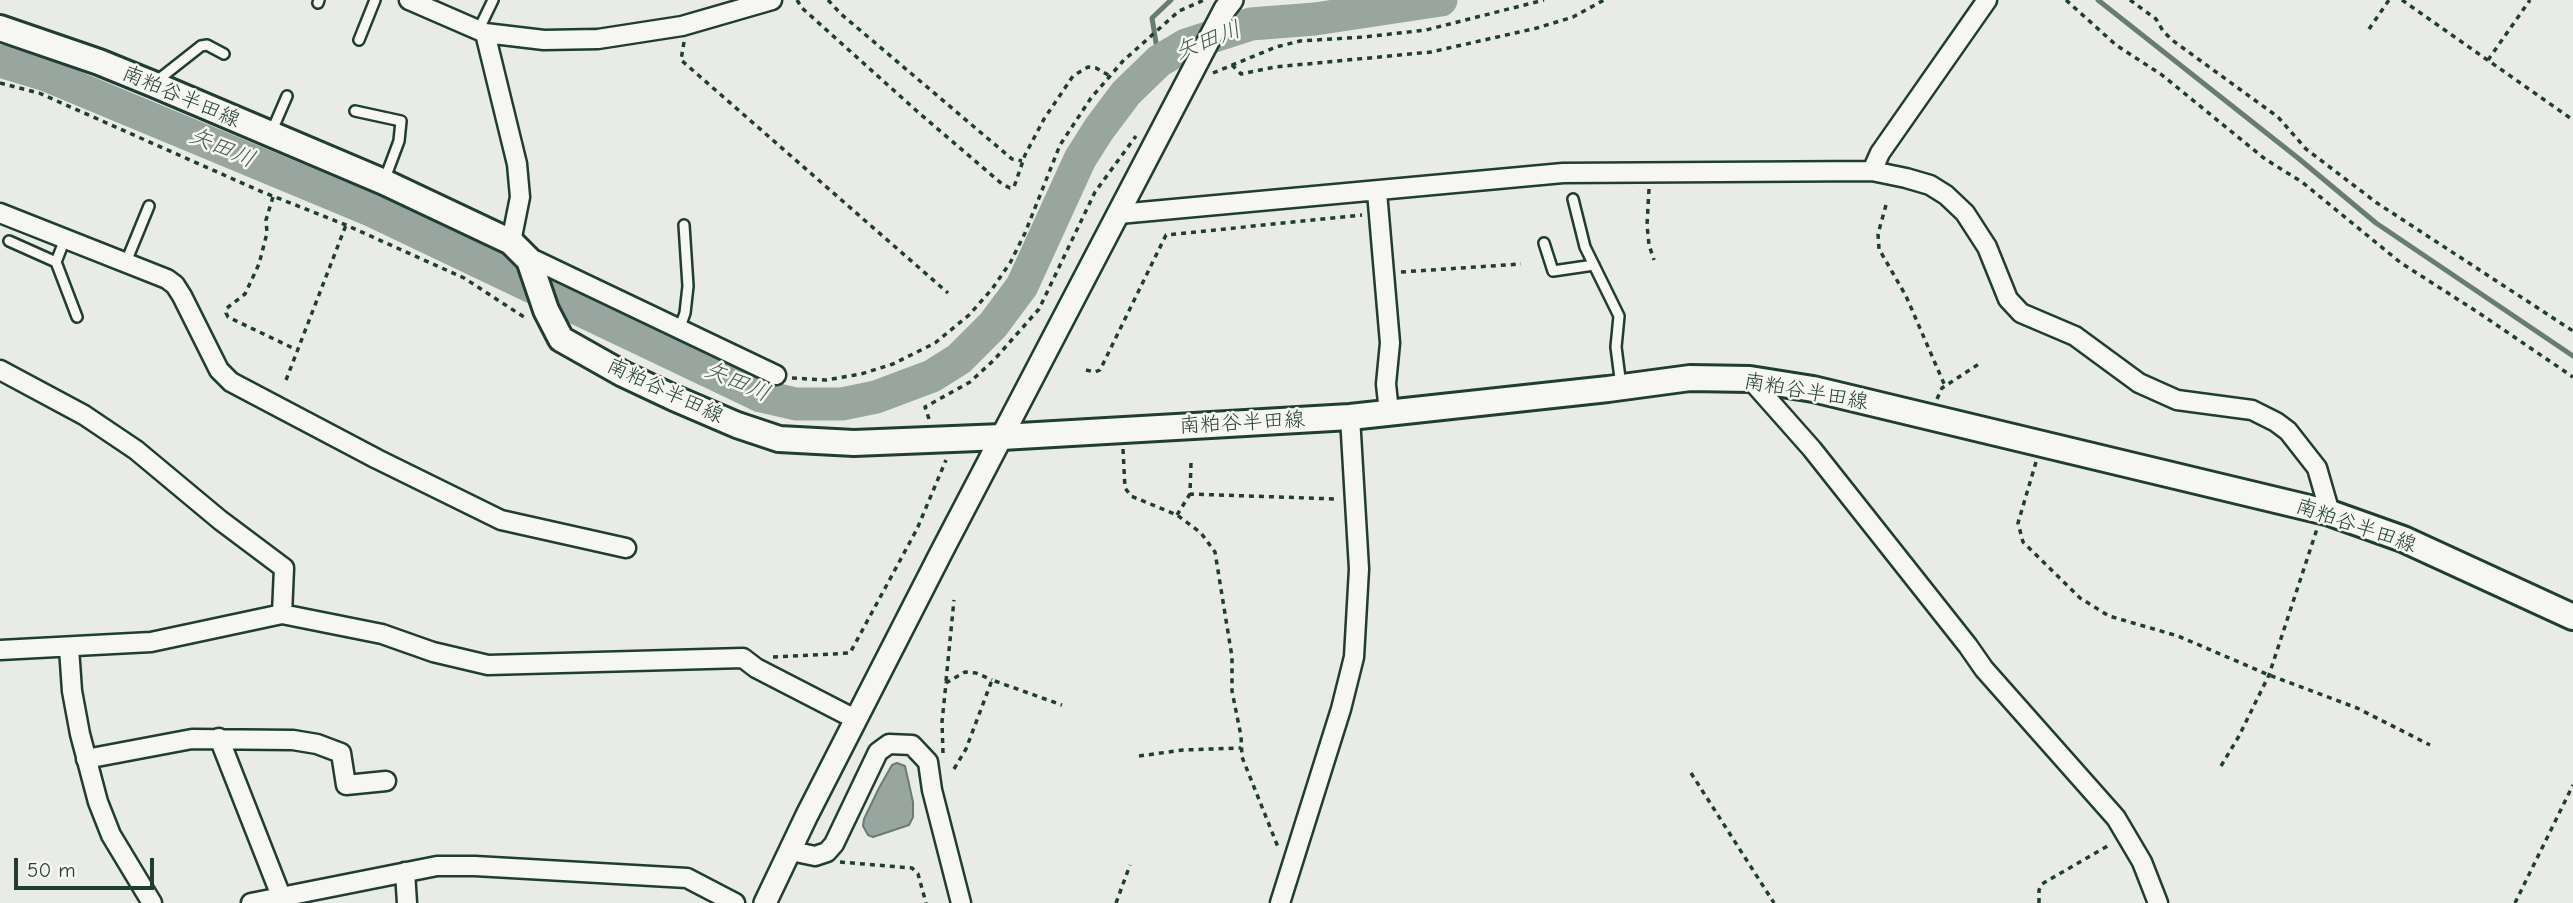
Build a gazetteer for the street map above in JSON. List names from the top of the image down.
{
  "streets": {
    "main road": ["南粕谷半田線"]
  },
  "water": ["矢田川"],
  "scale_bar": "50 m"
}
